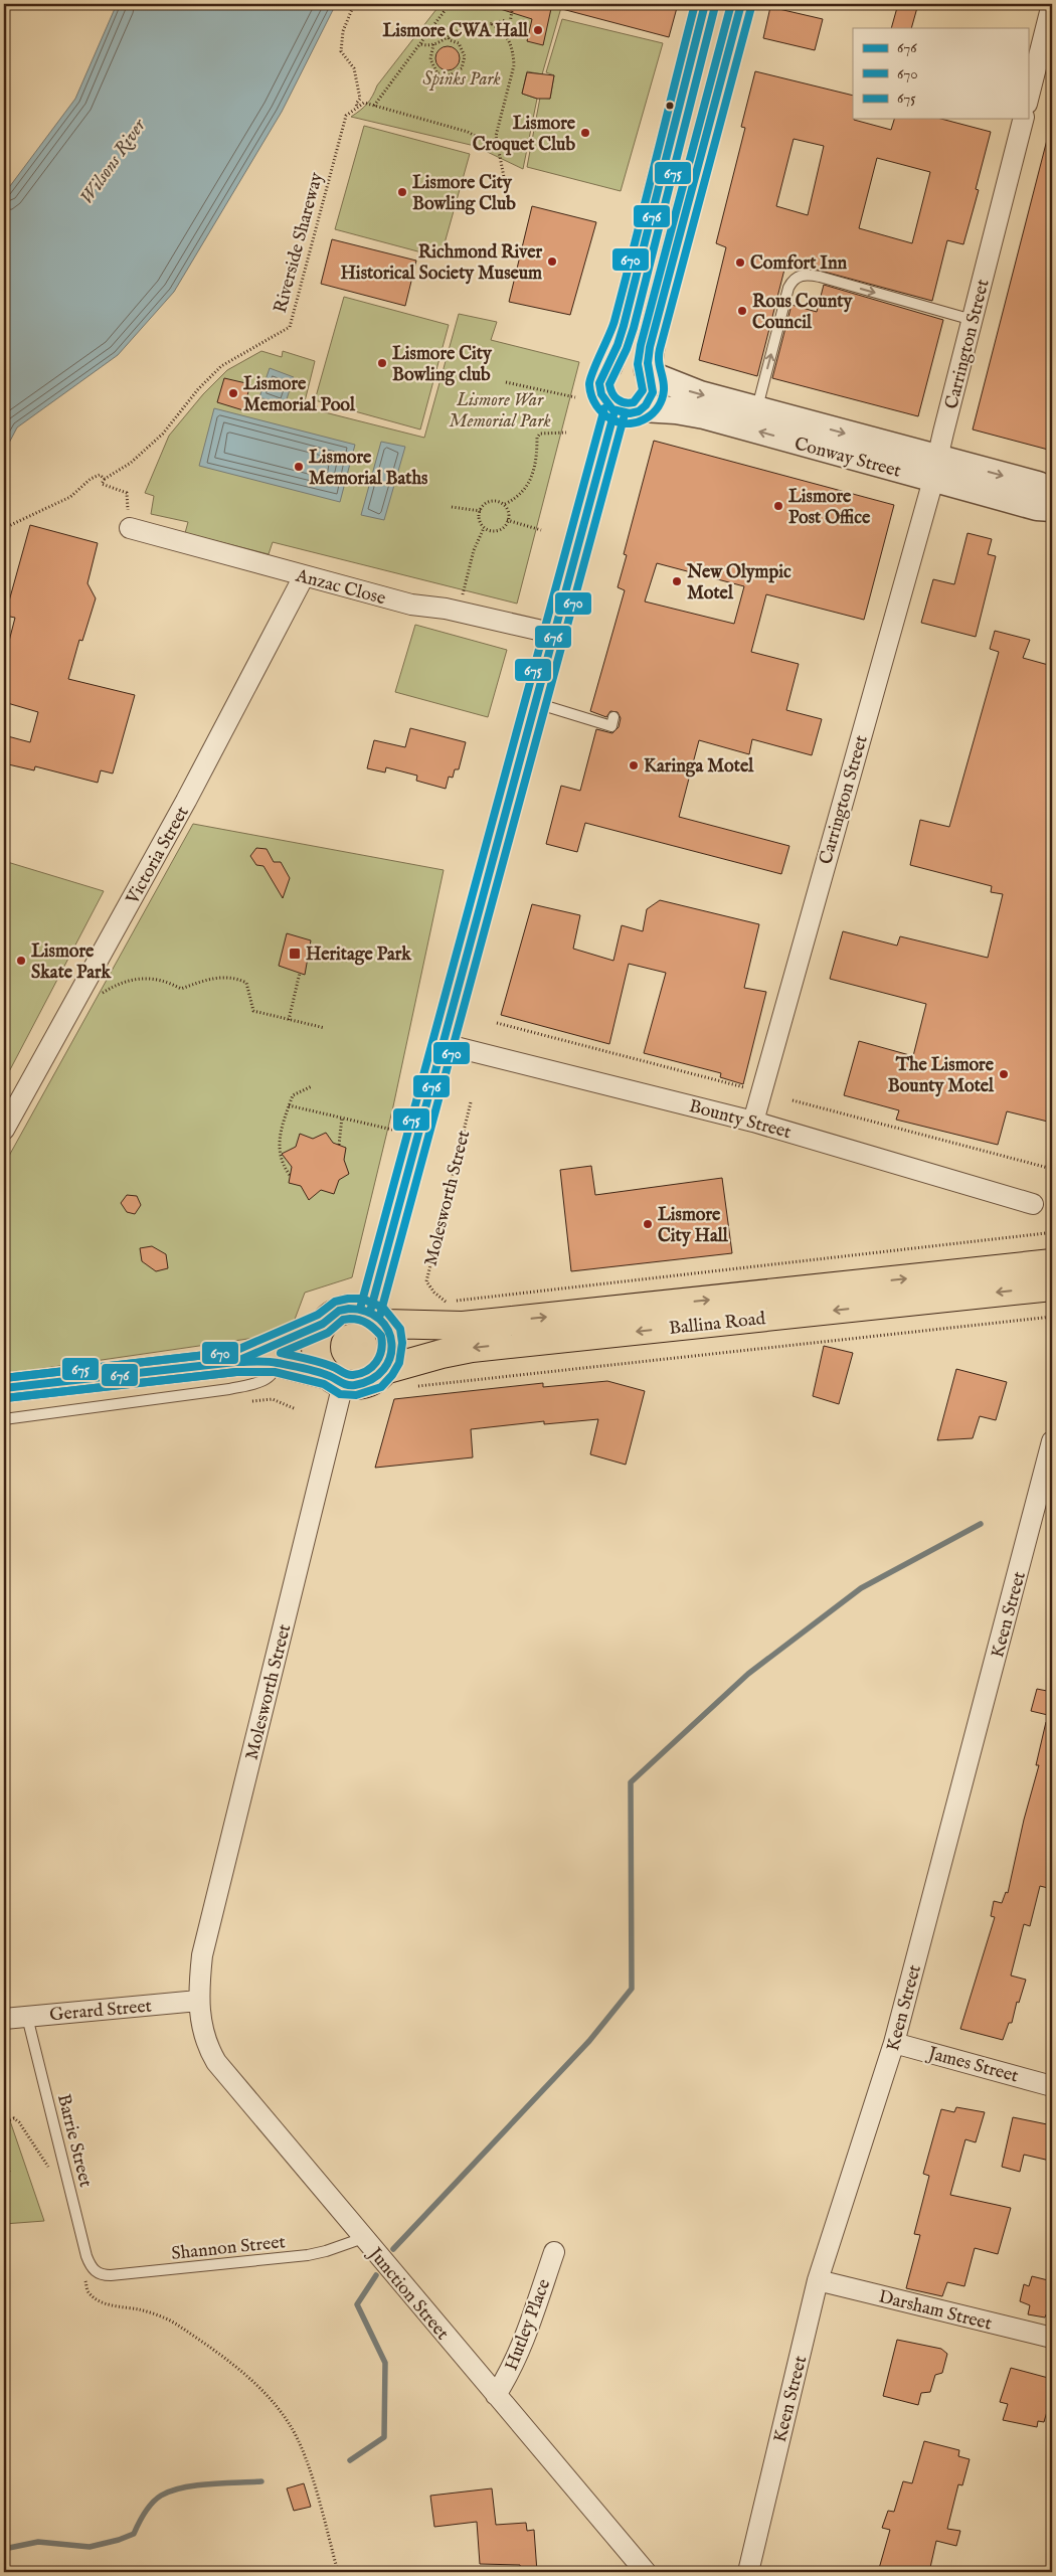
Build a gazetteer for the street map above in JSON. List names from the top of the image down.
{
  "streets": {
    "main road": ["Ballina Road"],
    "street": [
      "Carrington Street",
      "Conway Street",
      "Anzac Close",
      "Victoria Street",
      "Bounty Street",
      "Molesworth Street",
      "Keen Street",
      "Gerard Street",
      "James Street",
      "Junction Street",
      "Darsham Street",
      "Hutley Place"
    ],
    "lane": ["Barrie Street", "Shannon Street"],
    "path": ["Riverside Shareway"]
  },
  "crossings": [
    ["Carrington Street", "Conway Street"],
    ["Carrington Street", "Bounty Street"],
    ["Anzac Close", "Victoria Street"],
    ["Molesworth Street", "Ballina Road"],
    ["Molesworth Street", "Gerard Street"],
    ["Molesworth Street", "Junction Street"],
    ["Keen Street", "James Street"],
    ["Keen Street", "Darsham Street"],
    ["Gerard Street", "Barrie Street"],
    ["Gerard Street", "Junction Street"],
    ["Barrie Street", "Shannon Street"],
    ["Shannon Street", "Junction Street"],
    ["Junction Street", "Hutley Place"]
  ],
  "water": ["Wilsons River"],
  "parks": ["Spinks Park", "Lismore War Memorial Park"],
  "places": {
    "other": [
      "Lismore CWA Hall",
      "Lismore Croquet Club",
      "Lismore City Bowling Club",
      "Richmond River Historical Society Museum",
      "Comfort Inn",
      "Rous County Council",
      "Lismore City Bowling club",
      "Lismore Memorial Pool",
      "Lismore Memorial Baths",
      "Lismore Post Office",
      "New Olympic Motel",
      "Karinga Motel",
      "Lismore Skate Park",
      "The Lismore Bounty Motel",
      "Lismore City Hall"
    ],
    "transit": ["Heritage Park"]
  },
  "lines": ["transit line 676", "transit line 670", "transit line 675"],
  "legend": ["676", "670", "675"]
}
